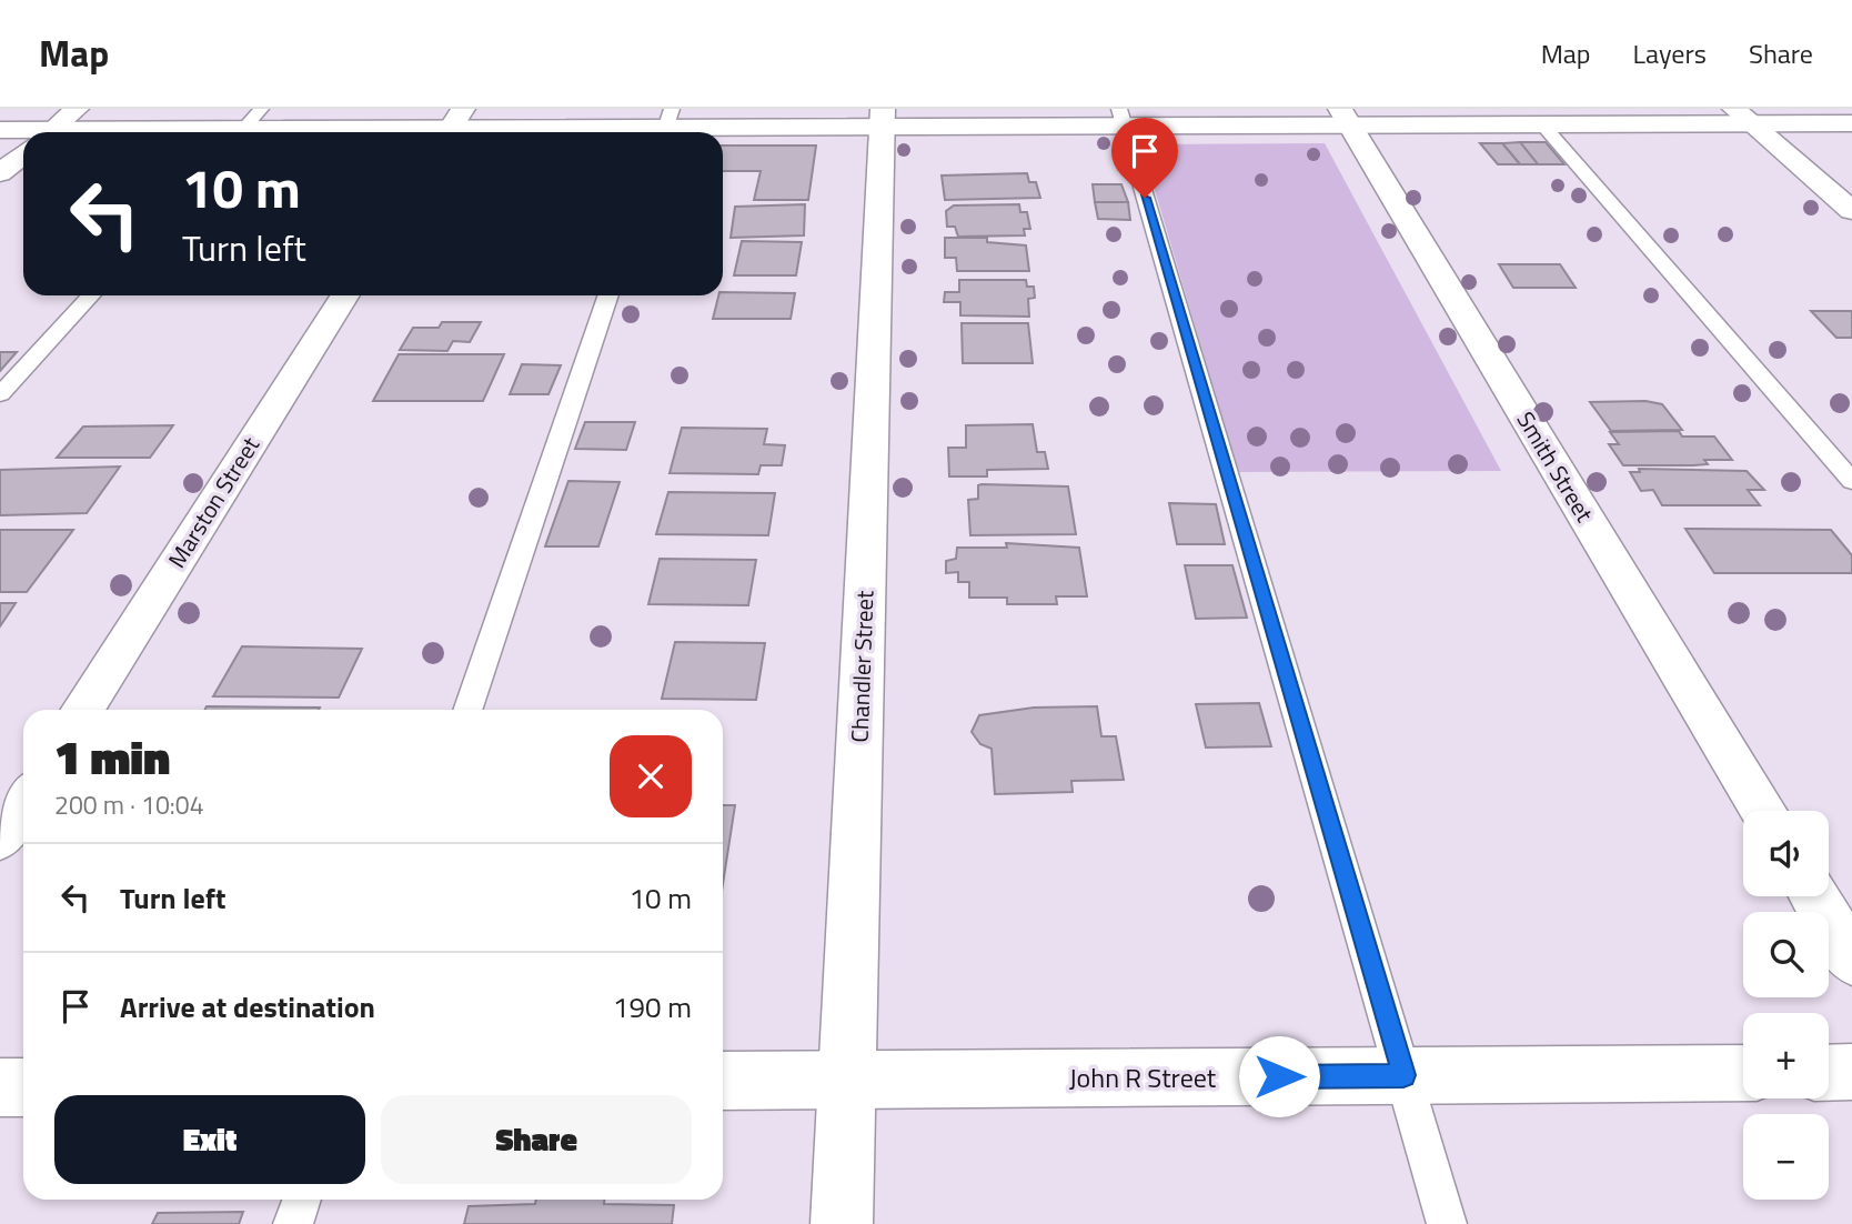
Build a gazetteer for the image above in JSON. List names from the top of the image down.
{
  "streets": {
    "street": [
      "Smith Street",
      "Marston Street",
      "Chandler Street",
      "John R Street"
    ]
  },
  "crossings": [
    ["Chandler Street", "John R Street"]
  ],
  "page": {
    "header": "Map",
    "nav": ["Map", "Layers", "Share"],
    "turn": ["10 m", "Turn left"],
    "heading": ["1 min", "200 m · 10:04"],
    "map_buttons": ["+", "−"],
    "list": [
      {
        "name": "Turn left",
        "value": "10 m"
      },
      {
        "name": "Arrive at destination",
        "value": "190 m"
      }
    ],
    "buttons": ["Exit", "Share"]
  }
}
